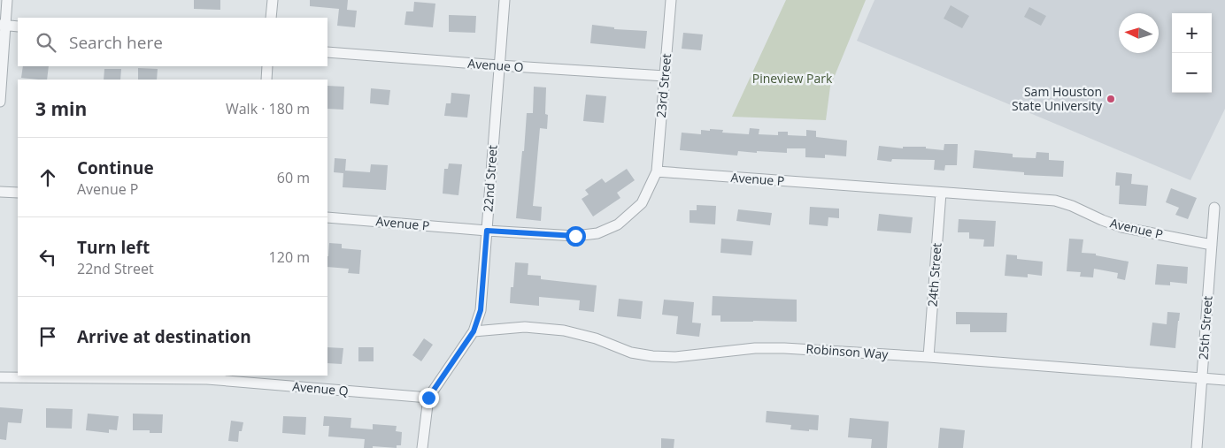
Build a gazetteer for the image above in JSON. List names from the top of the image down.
{
  "streets": {
    "street": [
      "Avenue O",
      "23rd Street",
      "22nd Street",
      "Avenue P",
      "24th Street",
      "25th Street",
      "Robinson Way",
      "Avenue Q"
    ]
  },
  "crossings": [
    ["Avenue O", "23rd Street"],
    ["Avenue O", "22nd Street"],
    ["23rd Street", "Avenue P"],
    ["22nd Street", "Avenue P"],
    ["22nd Street", "Robinson Way"],
    ["22nd Street", "Avenue Q"],
    ["Avenue P", "24th Street"],
    ["Avenue P", "25th Street"],
    ["24th Street", "Robinson Way"],
    ["25th Street", "Robinson Way"]
  ],
  "parks": ["Pineview Park"],
  "places": ["Sam Houston State University"],
  "north": "left",
  "page": {
    "map_buttons": ["+", "−"],
    "search": "Search here",
    "heading": ["3 min", "Walk · 180 m"],
    "list": [
      ["Continue", "Avenue P", "60 m"],
      ["Turn left", "22nd Street", "120 m"],
      "Arrive at destination"
    ]
  }
}
